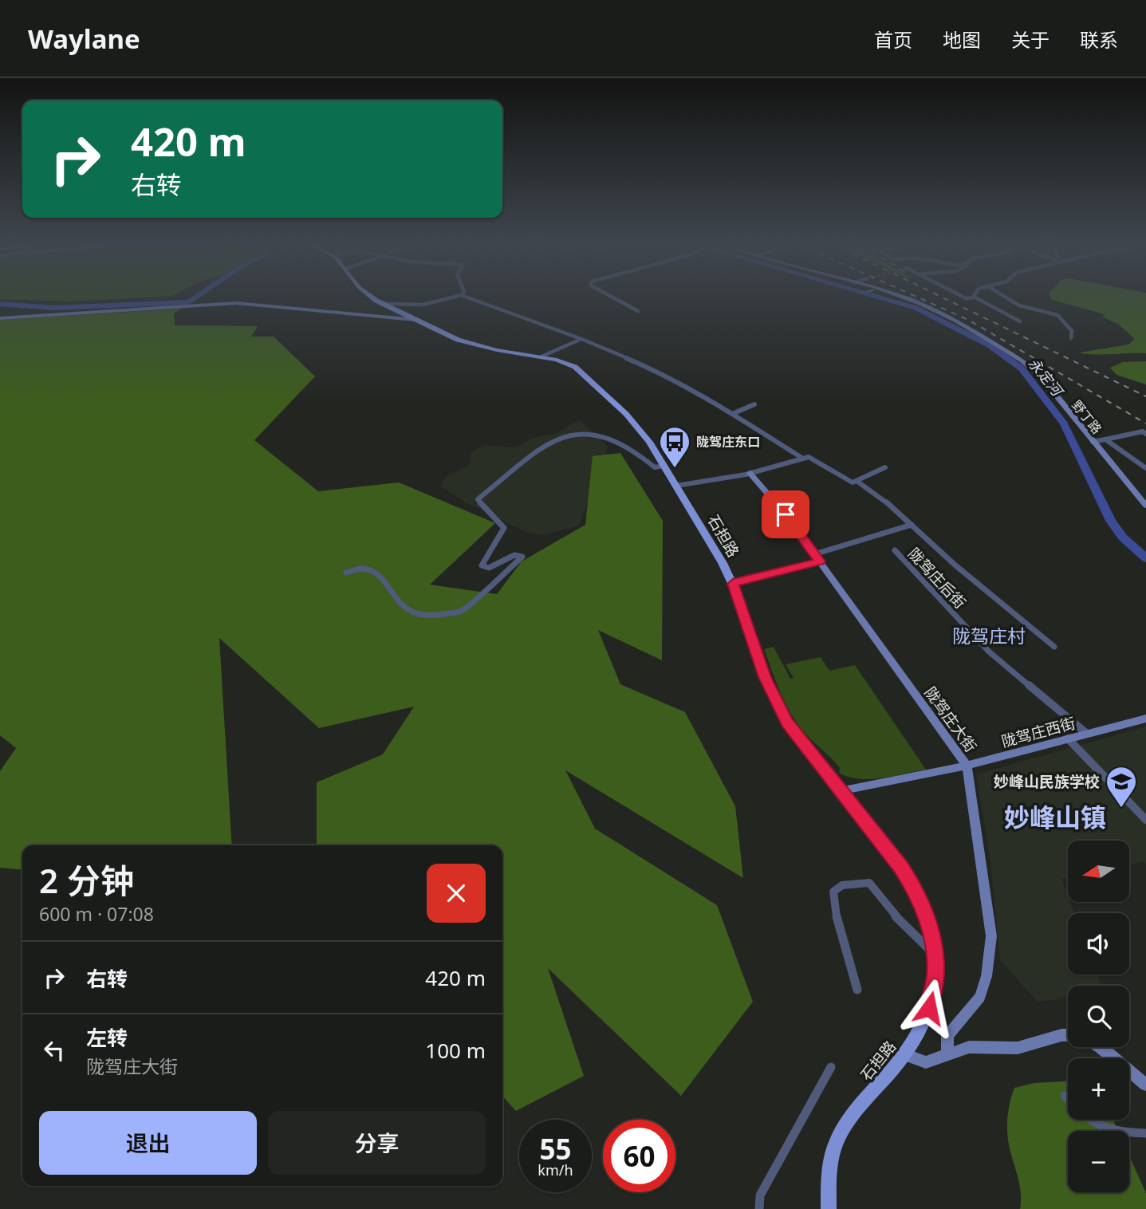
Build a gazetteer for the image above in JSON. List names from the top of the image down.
{
  "streets": {
    "main road": ["石担路"],
    "street": [
      "野丁路",
      "陇驾庄后街",
      "陇驾庄大街",
      "陇驾庄西街"
    ]
  },
  "crossings": [
    ["石担路", "陇驾庄西街"],
    ["陇驾庄后街", "陇驾庄西街"],
    ["陇驾庄大街", "陇驾庄西街"]
  ],
  "districts": ["陇驾庄村", "妙峰山镇"],
  "water": ["永定河"],
  "places": {
    "bus stop": ["陇驾庄东口"],
    "school or university": ["妙峰山民族学校"]
  },
  "north": "left",
  "page": {
    "header": "Waylane",
    "nav": [
      "首页",
      "地图",
      "关于",
      "联系"
    ],
    "turn": ["420 m", "右转"],
    "map_buttons": ["+", "−"],
    "heading": ["2 分钟", "600 m · 07:08"],
    "list": [
      {
        "name": "右转",
        "value": "420 m"
      },
      {
        "name": "左转",
        "note": "陇驾庄大街",
        "value": "100 m"
      }
    ],
    "buttons": ["退出", "分享"],
    "speed": "55 km/h",
    "limit": "60"
  }
}
